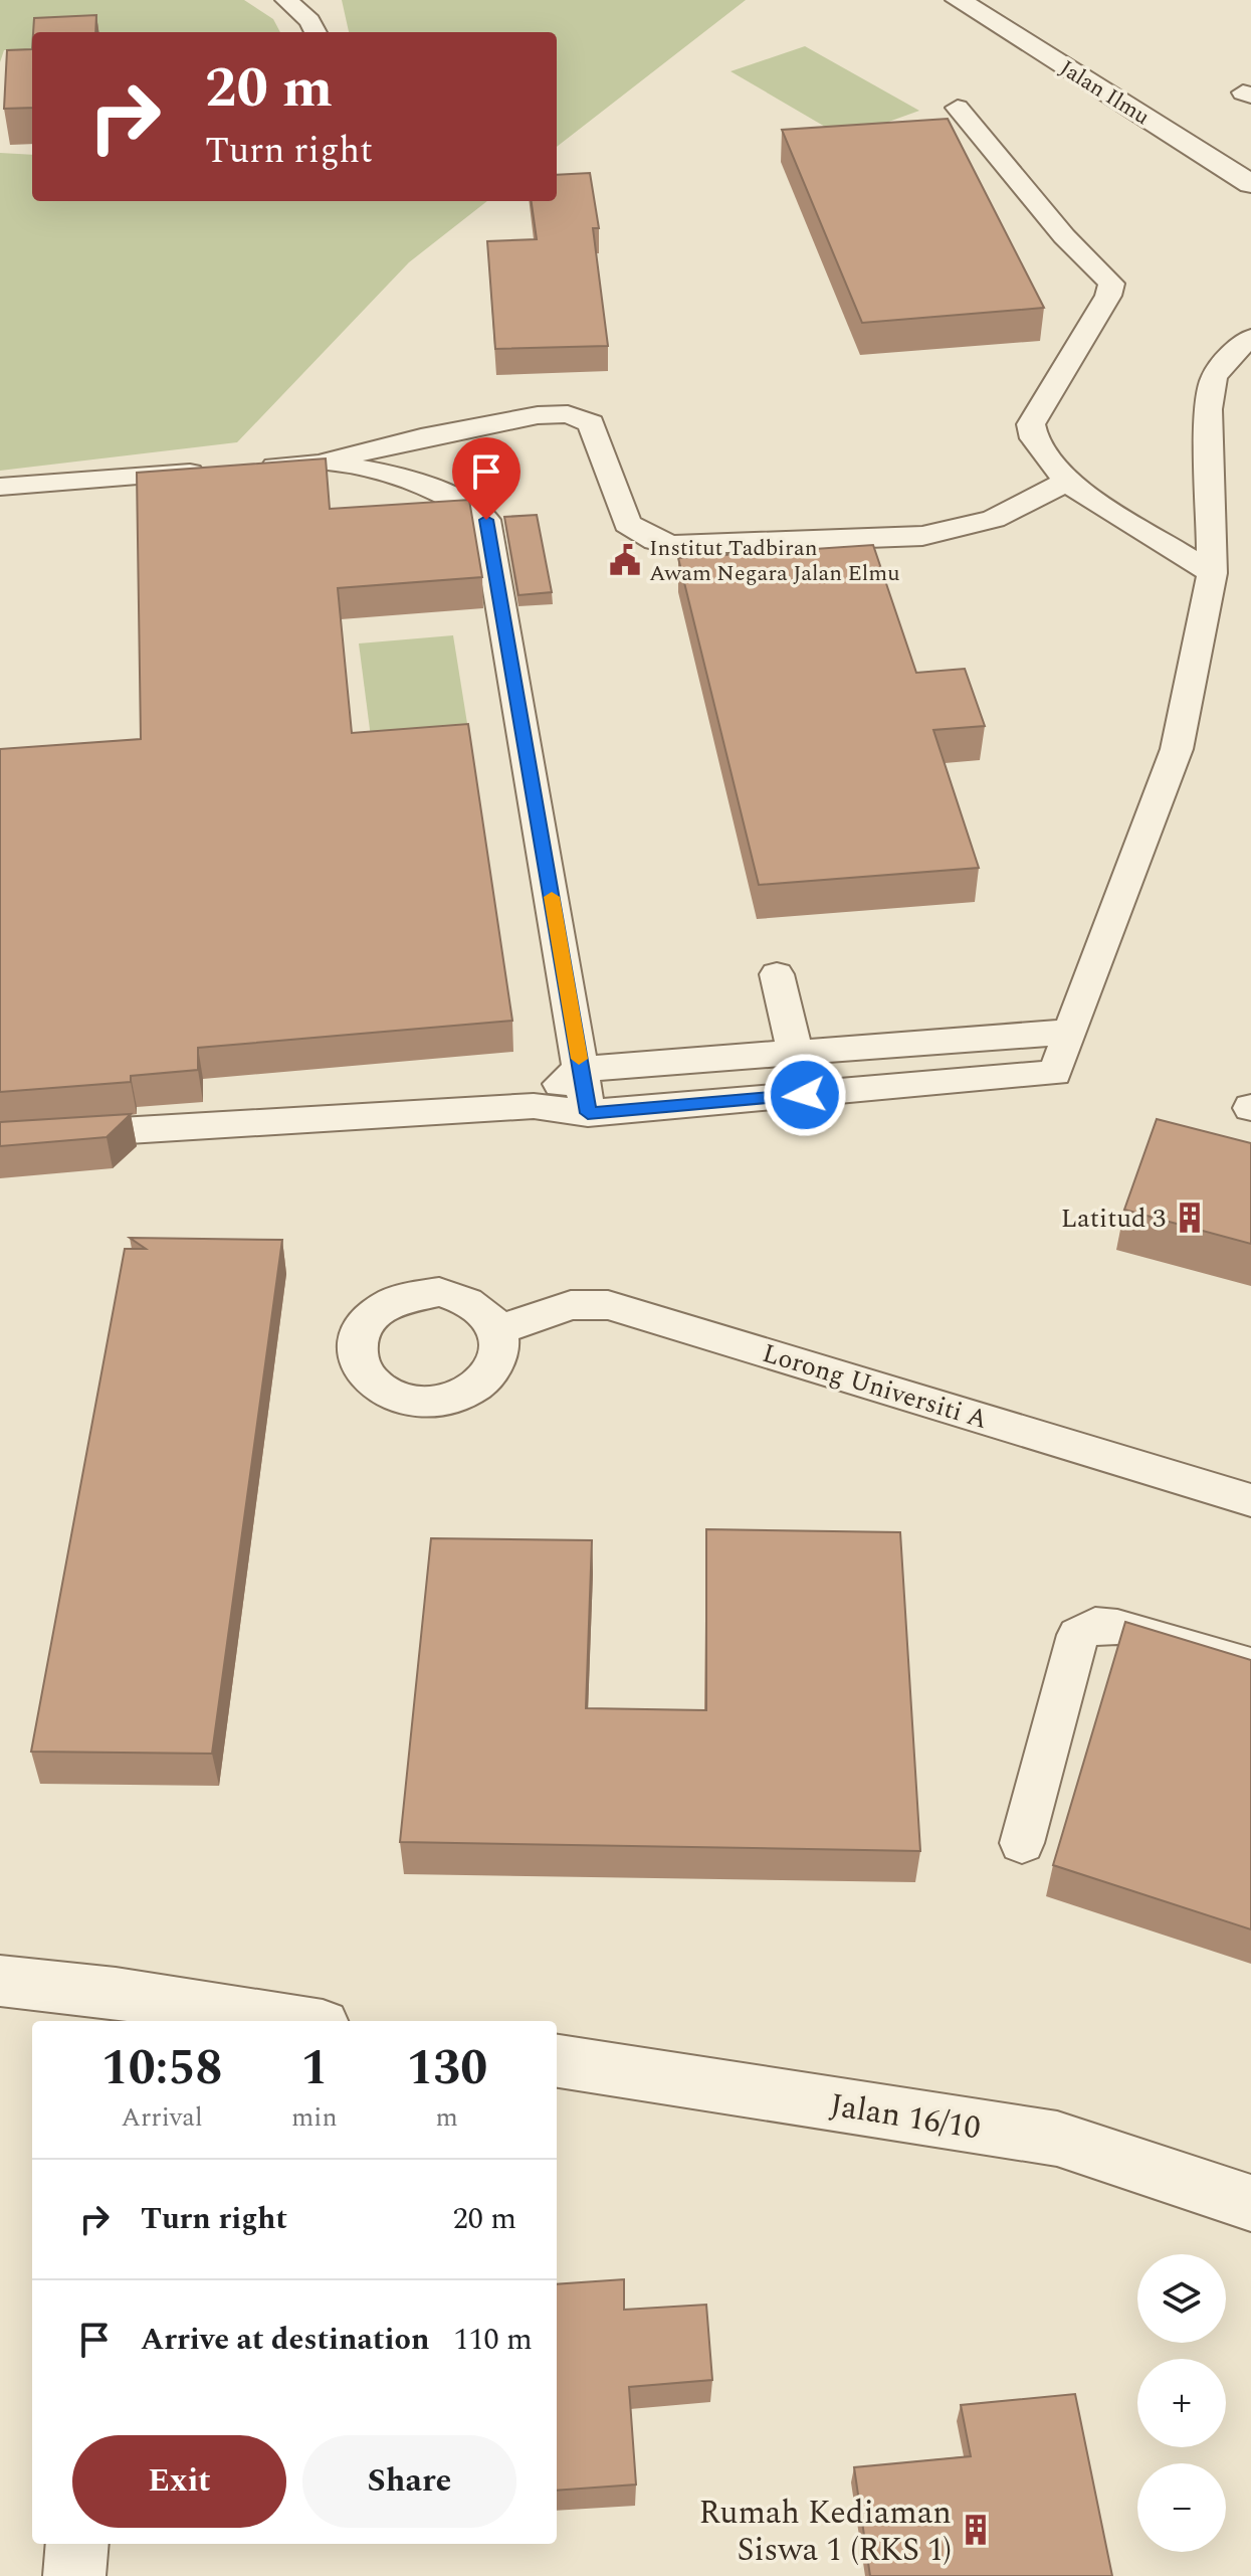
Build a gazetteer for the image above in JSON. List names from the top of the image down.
{
  "streets": {
    "street": ["Jalan Ilmu", "Jalan 16/10"],
    "lane": ["Lorong Universiti A"]
  },
  "places": {
    "public building": ["Institut Tadbiran Awam Negara Jalan Elmu"],
    "building": ["Latitud 3", "Rumah Kediaman Siswa 1 (RKS 1)"]
  },
  "page": {
    "turn": ["20 m", "Turn right"],
    "eta": [
      "10:58",
      "Arrival",
      "1",
      "min",
      "130",
      "m"
    ],
    "list": [
      {
        "name": "Turn right",
        "value": "20 m"
      },
      {
        "name": "Arrive at destination",
        "value": "110 m"
      }
    ],
    "map_buttons": ["+", "−"],
    "buttons": ["Exit", "Share"]
  }
}
